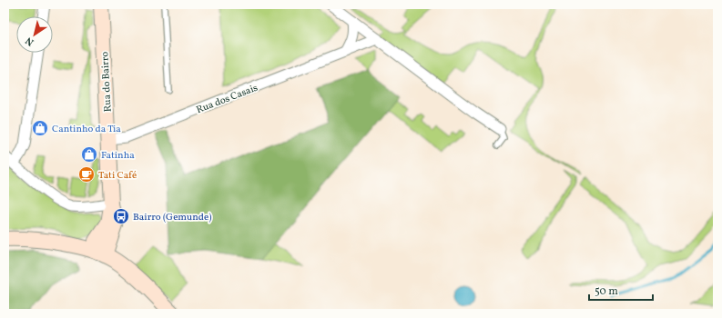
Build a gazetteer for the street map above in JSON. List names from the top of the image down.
{
  "streets": {
    "street": ["Rua do Bairro", "Rua dos Casais"]
  },
  "crossings": [
    ["Rua do Bairro", "Rua dos Casais"]
  ],
  "places": {
    "shop": ["Cantinho da Tia", "Fatinha"],
    "cafe": ["Tati Café"],
    "bus stop": ["Bairro (Gemunde)"]
  },
  "scale_bar": "50 m",
  "north": "bottom left"
}
